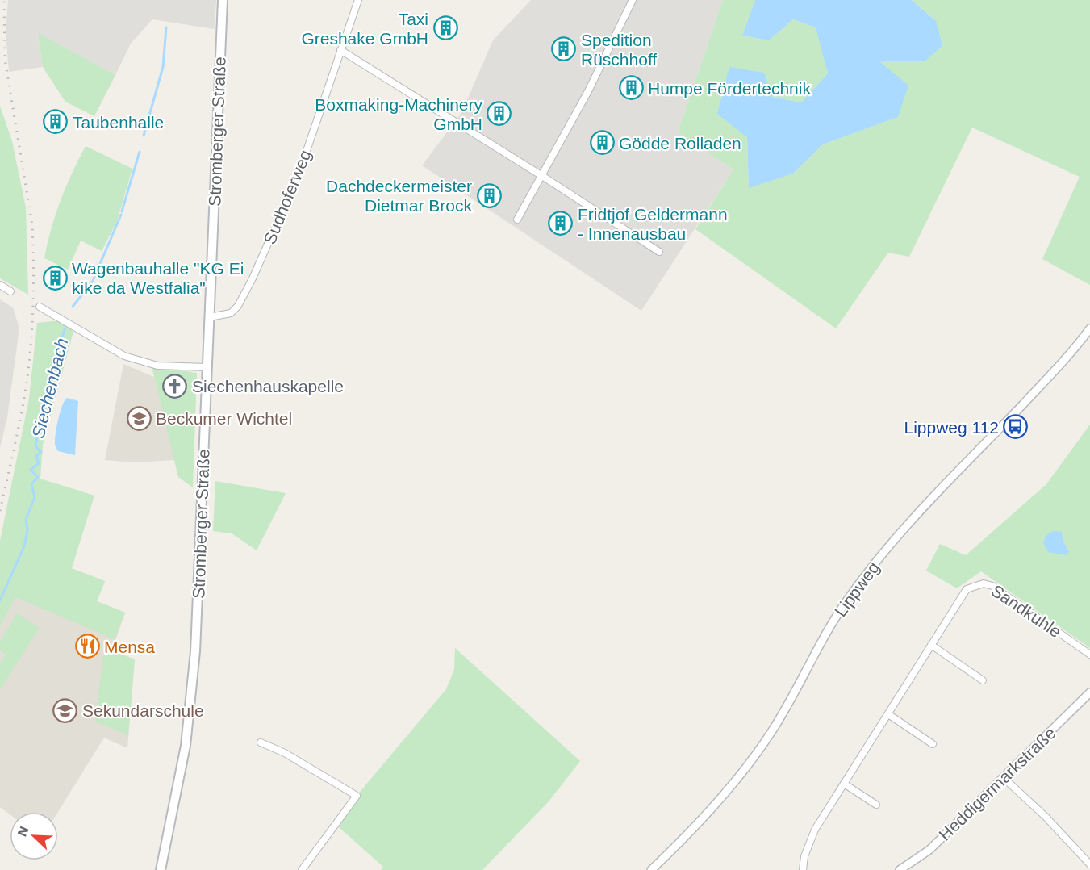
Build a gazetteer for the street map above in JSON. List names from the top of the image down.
{
  "streets": {
    "main road": ["Stromberger Straße"],
    "street": [
      "Sudhoferweg",
      "Lippweg",
      "Sandkuhle",
      "Heddigermarkstraße"
    ]
  },
  "crossings": [
    ["Stromberger Straße", "Sudhoferweg"]
  ],
  "water": ["Siechenbach"],
  "places": {
    "building": [
      "Taxi Greshake GmbH",
      "Spedition Rüschhoff",
      "Humpe Fördertechnik",
      "Boxmaking-Machinery GmbH",
      "Taubenhalle",
      "Gödde Rolladen",
      "Dachdeckermeister Dietmar Brock",
      "Fridtjof Geldermann - Innenausbau",
      "Wagenbauhalle \"KG Ei kike da Westfalia\""
    ],
    "church": ["Siechenhauskapelle"],
    "school or university": ["Beckumer Wichtel", "Sekundarschule"],
    "bus stop": ["Lippweg 112"],
    "restaurant": ["Mensa"]
  },
  "north": "top left"
}
